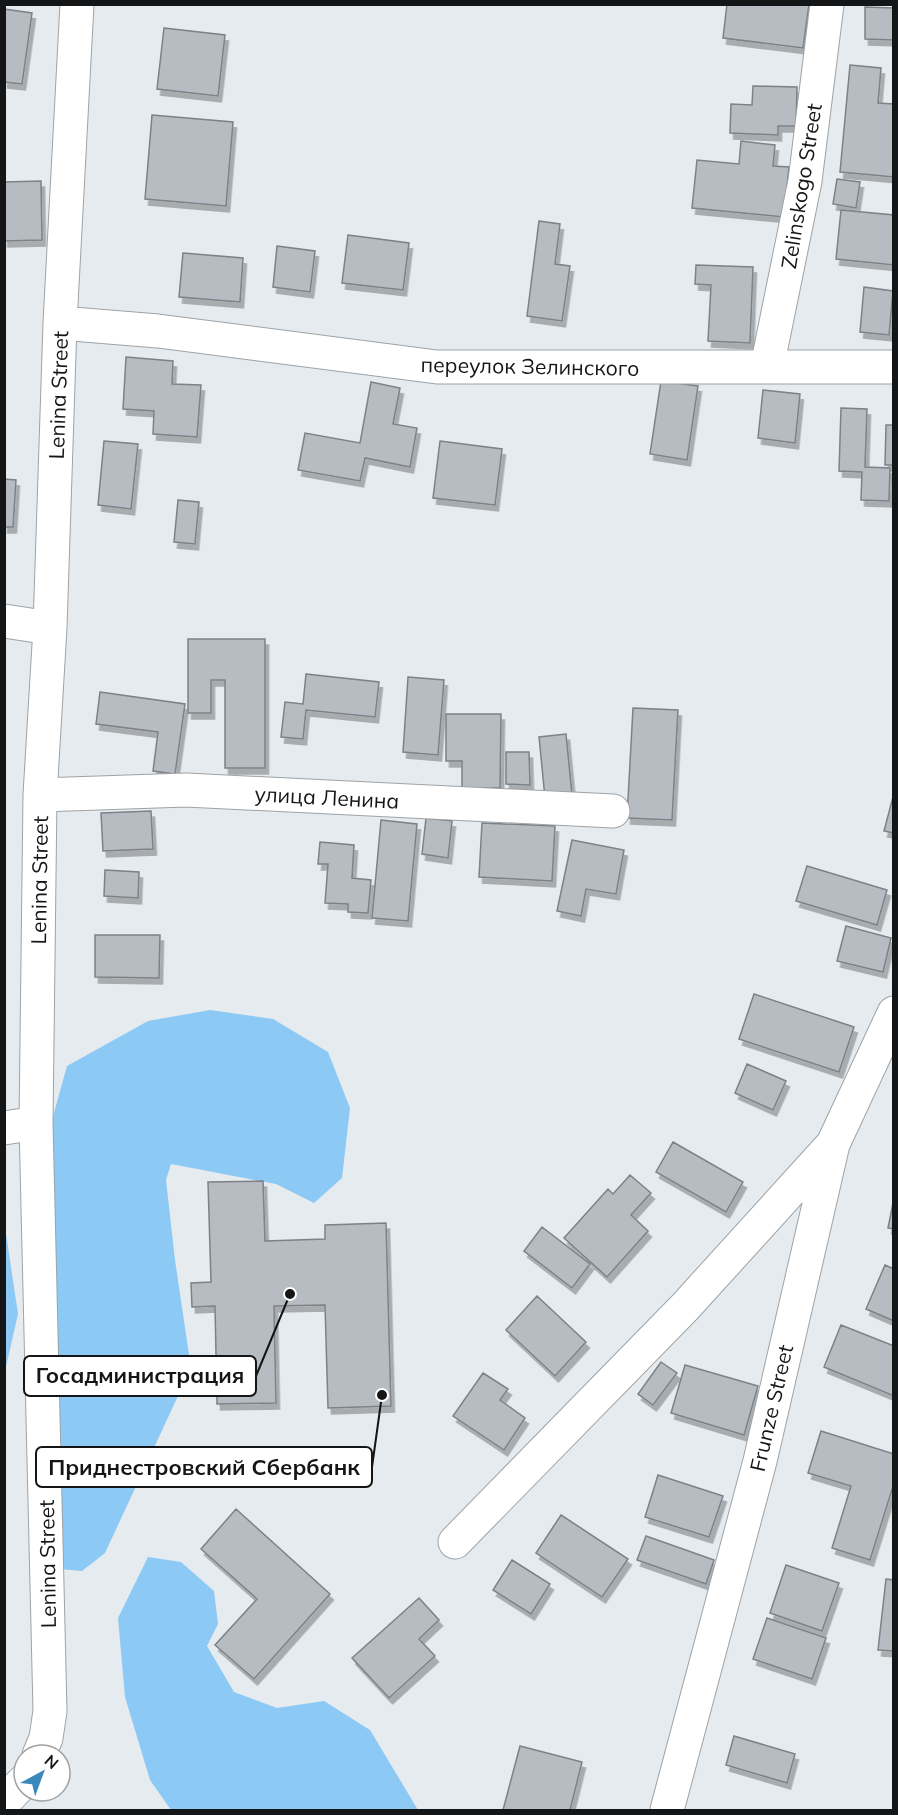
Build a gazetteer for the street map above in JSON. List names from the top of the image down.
{
  "streets": {
    "street": [
      "Zelinskogo Street",
      "переулок Зелинского",
      "Lenina Street",
      "улица Ленина",
      "Frunze Street"
    ]
  },
  "crossings": [
    ["Zelinskogo Street", "переулок Зелинского"],
    ["переулок Зелинского", "Lenina Street"],
    ["Lenina Street", "улица Ленина"]
  ],
  "places": ["Госадминистрация", "Приднестровский Сбербанк"],
  "north": "top right"
}
